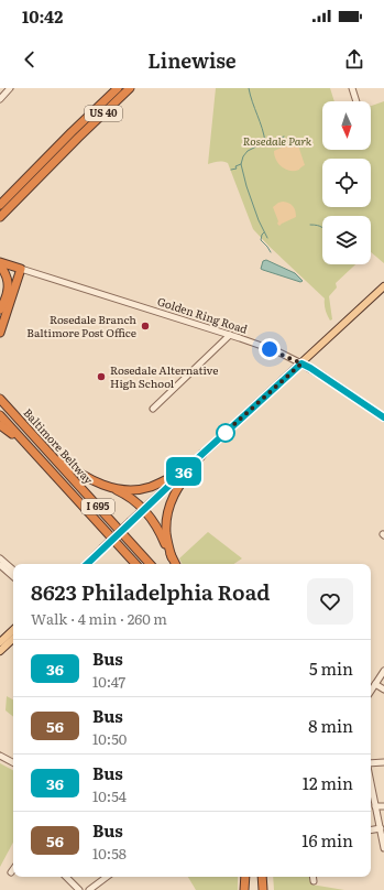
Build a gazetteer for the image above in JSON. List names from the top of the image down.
{
  "streets": {
    "highway": [
      "US 40",
      "Golden Ring Road",
      "Baltimore Beltway",
      "I 695"
    ]
  },
  "parks": ["Rosedale Park"],
  "places": ["Rosedale Branch Baltimore Post Office", "Rosedale Alternative High School"],
  "lines": ["bus line 36"],
  "north": "bottom",
  "page": {
    "status": "10:42",
    "header": "Linewise",
    "on_map": "36",
    "heading": ["8623 Philadelphia Road", "Walk · 4 min · 260 m"],
    "list": [
      {
        "mark": "36",
        "name": "Bus",
        "note": "10:47",
        "value": "5 min"
      },
      {
        "mark": "56",
        "name": "Bus",
        "note": "10:50",
        "value": "8 min"
      },
      {
        "mark": "36",
        "name": "Bus",
        "note": "10:54",
        "value": "12 min"
      },
      {
        "mark": "56",
        "name": "Bus",
        "note": "10:58",
        "value": "16 min"
      }
    ]
  }
}
